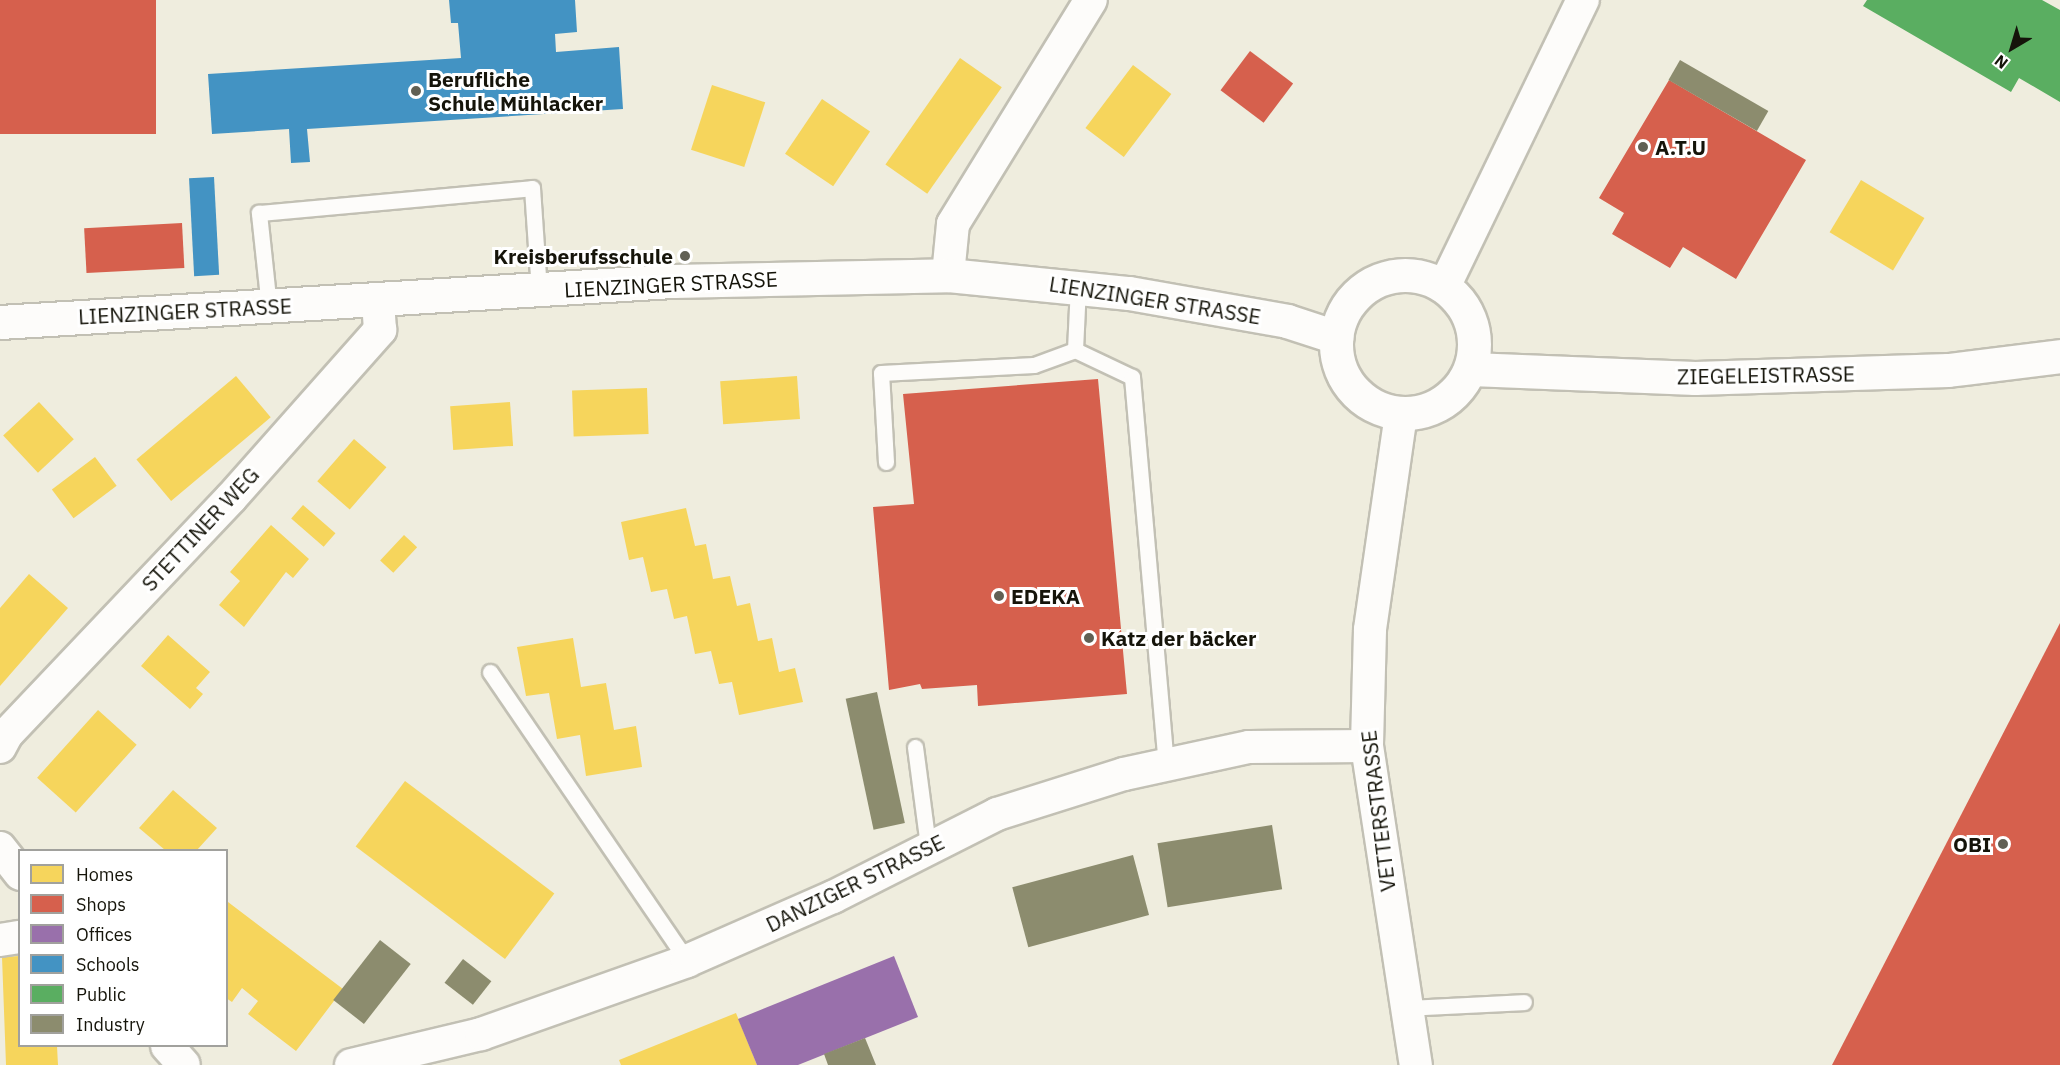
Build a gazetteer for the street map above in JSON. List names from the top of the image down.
{
  "streets": {
    "street": [
      "LIENZINGER STRASSE",
      "ZIEGELEISTRASSE",
      "STETTINER WEG",
      "VETTERSTRASSE",
      "DANZIGER STRASSE"
    ]
  },
  "crossings": [
    ["LIENZINGER STRASSE", "ZIEGELEISTRASSE"],
    ["LIENZINGER STRASSE", "STETTINER WEG"],
    ["LIENZINGER STRASSE", "VETTERSTRASSE"],
    ["ZIEGELEISTRASSE", "VETTERSTRASSE"],
    ["VETTERSTRASSE", "DANZIGER STRASSE"]
  ],
  "places": [
    "Berufliche Schule Mühlacker",
    "A.T.U",
    "Kreisberufsschule",
    "EDEKA",
    "Katz der bäcker",
    "OBI"
  ],
  "legend": [
    "Homes",
    "Shops",
    "Offices",
    "Schools",
    "Public",
    "Industry"
  ],
  "north": "bottom left"
}
